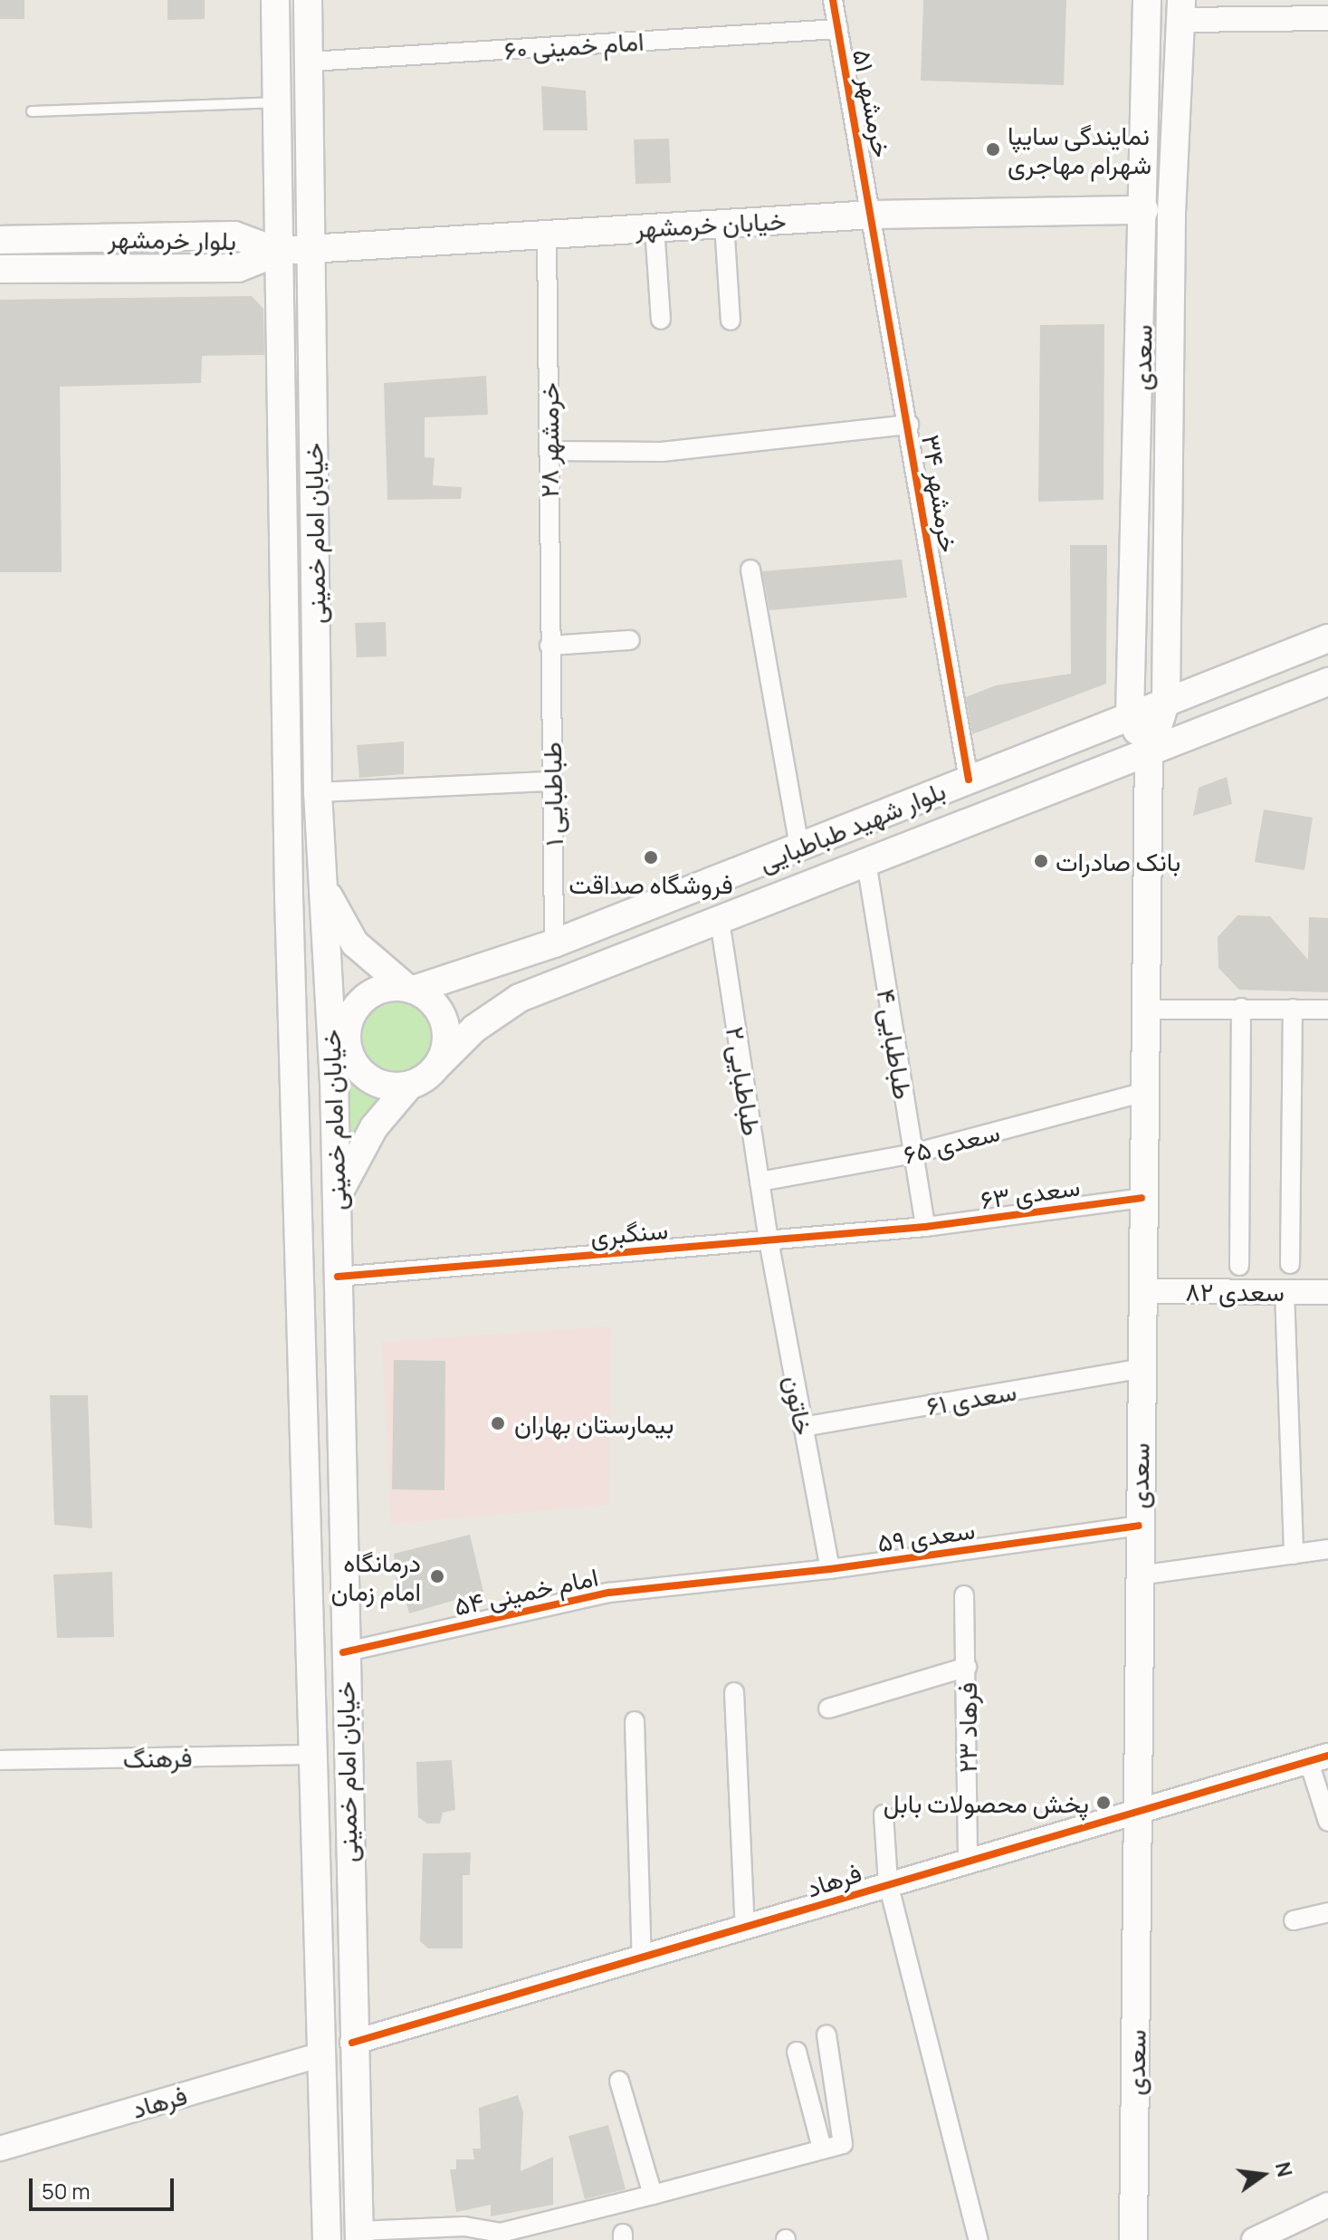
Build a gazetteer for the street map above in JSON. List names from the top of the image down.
{
  "streets": {
    "main road": [
      "خیابان خرمشهر",
      "بلوار خرمشهر",
      "سعدی",
      "خیابان امام خمینی",
      "بلوار شهید طباطبایی"
    ],
    "street": [
      "امام خمینی ۶۰",
      "خرمشهر ۵۱",
      "خرمشهر ۲۸",
      "خرمشهر ۳۴",
      "طباطبایی ۱",
      "طباطبایی ۴",
      "طباطبایی ۲",
      "سعدی ۶۵",
      "سعدی ۶۳",
      "سنگبری",
      "سعدی ۸۲",
      "سعدی ۶۱",
      "خاتون",
      "سعدی ۵۹",
      "امام خمینی ۵۴",
      "فرهاد ۲۳",
      "فرهنگ",
      "فرهاد"
    ]
  },
  "crossings": [
    ["امام خمینی ۶۰", "خرمشهر ۵۱"],
    ["امام خمینی ۶۰", "خیابان امام خمینی"],
    ["خرمشهر ۵۱", "خیابان خرمشهر"],
    ["خرمشهر ۵۱", "خرمشهر ۳۴"],
    ["خیابان خرمشهر", "بلوار خرمشهر"],
    ["خیابان خرمشهر", "سعدی"],
    ["خیابان خرمشهر", "خرمشهر ۲۸"],
    ["خیابان خرمشهر", "خرمشهر ۳۴"],
    ["خیابان خرمشهر", "خیابان امام خمینی"],
    ["بلوار خرمشهر", "خیابان امام خمینی"],
    ["سعدی", "بلوار شهید طباطبایی"],
    ["سعدی", "سعدی ۶۵"],
    ["سعدی", "سعدی ۶۳"],
    ["سعدی", "سعدی ۸۲"],
    ["سعدی", "سعدی ۶۱"],
    ["سعدی", "سعدی ۵۹"],
    ["سعدی", "فرهاد"],
    ["خرمشهر ۲۸", "طباطبایی ۱"],
    ["خرمشهر ۳۴", "بلوار شهید طباطبایی"],
    ["خیابان امام خمینی", "بلوار شهید طباطبایی"],
    ["خیابان امام خمینی", "سنگبری"],
    ["خیابان امام خمینی", "امام خمینی ۵۴"],
    ["خیابان امام خمینی", "فرهنگ"],
    ["خیابان امام خمینی", "فرهاد"],
    ["طباطبایی ۱", "بلوار شهید طباطبایی"],
    ["بلوار شهید طباطبایی", "طباطبایی ۴"],
    ["بلوار شهید طباطبایی", "طباطبایی ۲"],
    ["طباطبایی ۴", "سعدی ۶۵"],
    ["طباطبایی ۴", "سعدی ۶۳"],
    ["طباطبایی ۴", "سنگبری"],
    ["طباطبایی ۲", "سعدی ۶۵"],
    ["طباطبایی ۲", "سنگبری"],
    ["طباطبایی ۲", "خاتون"],
    ["سعدی ۶۳", "سنگبری"],
    ["سنگبری", "خاتون"],
    ["سعدی ۶۱", "خاتون"],
    ["خاتون", "سعدی ۵۹"],
    ["سعدی ۵۹", "امام خمینی ۵۴"],
    ["فرهاد ۲۳", "فرهاد"]
  ],
  "places": [
    "نمایندگی سایپا شهرام مهاجری",
    "فروشگاه صداقت",
    "بانک صادرات",
    "بیمارستان بهاران",
    "درمانگاه امام زمان",
    "پخش محصولات بابل"
  ],
  "scale_bar": "50 m",
  "north": "right"
}
